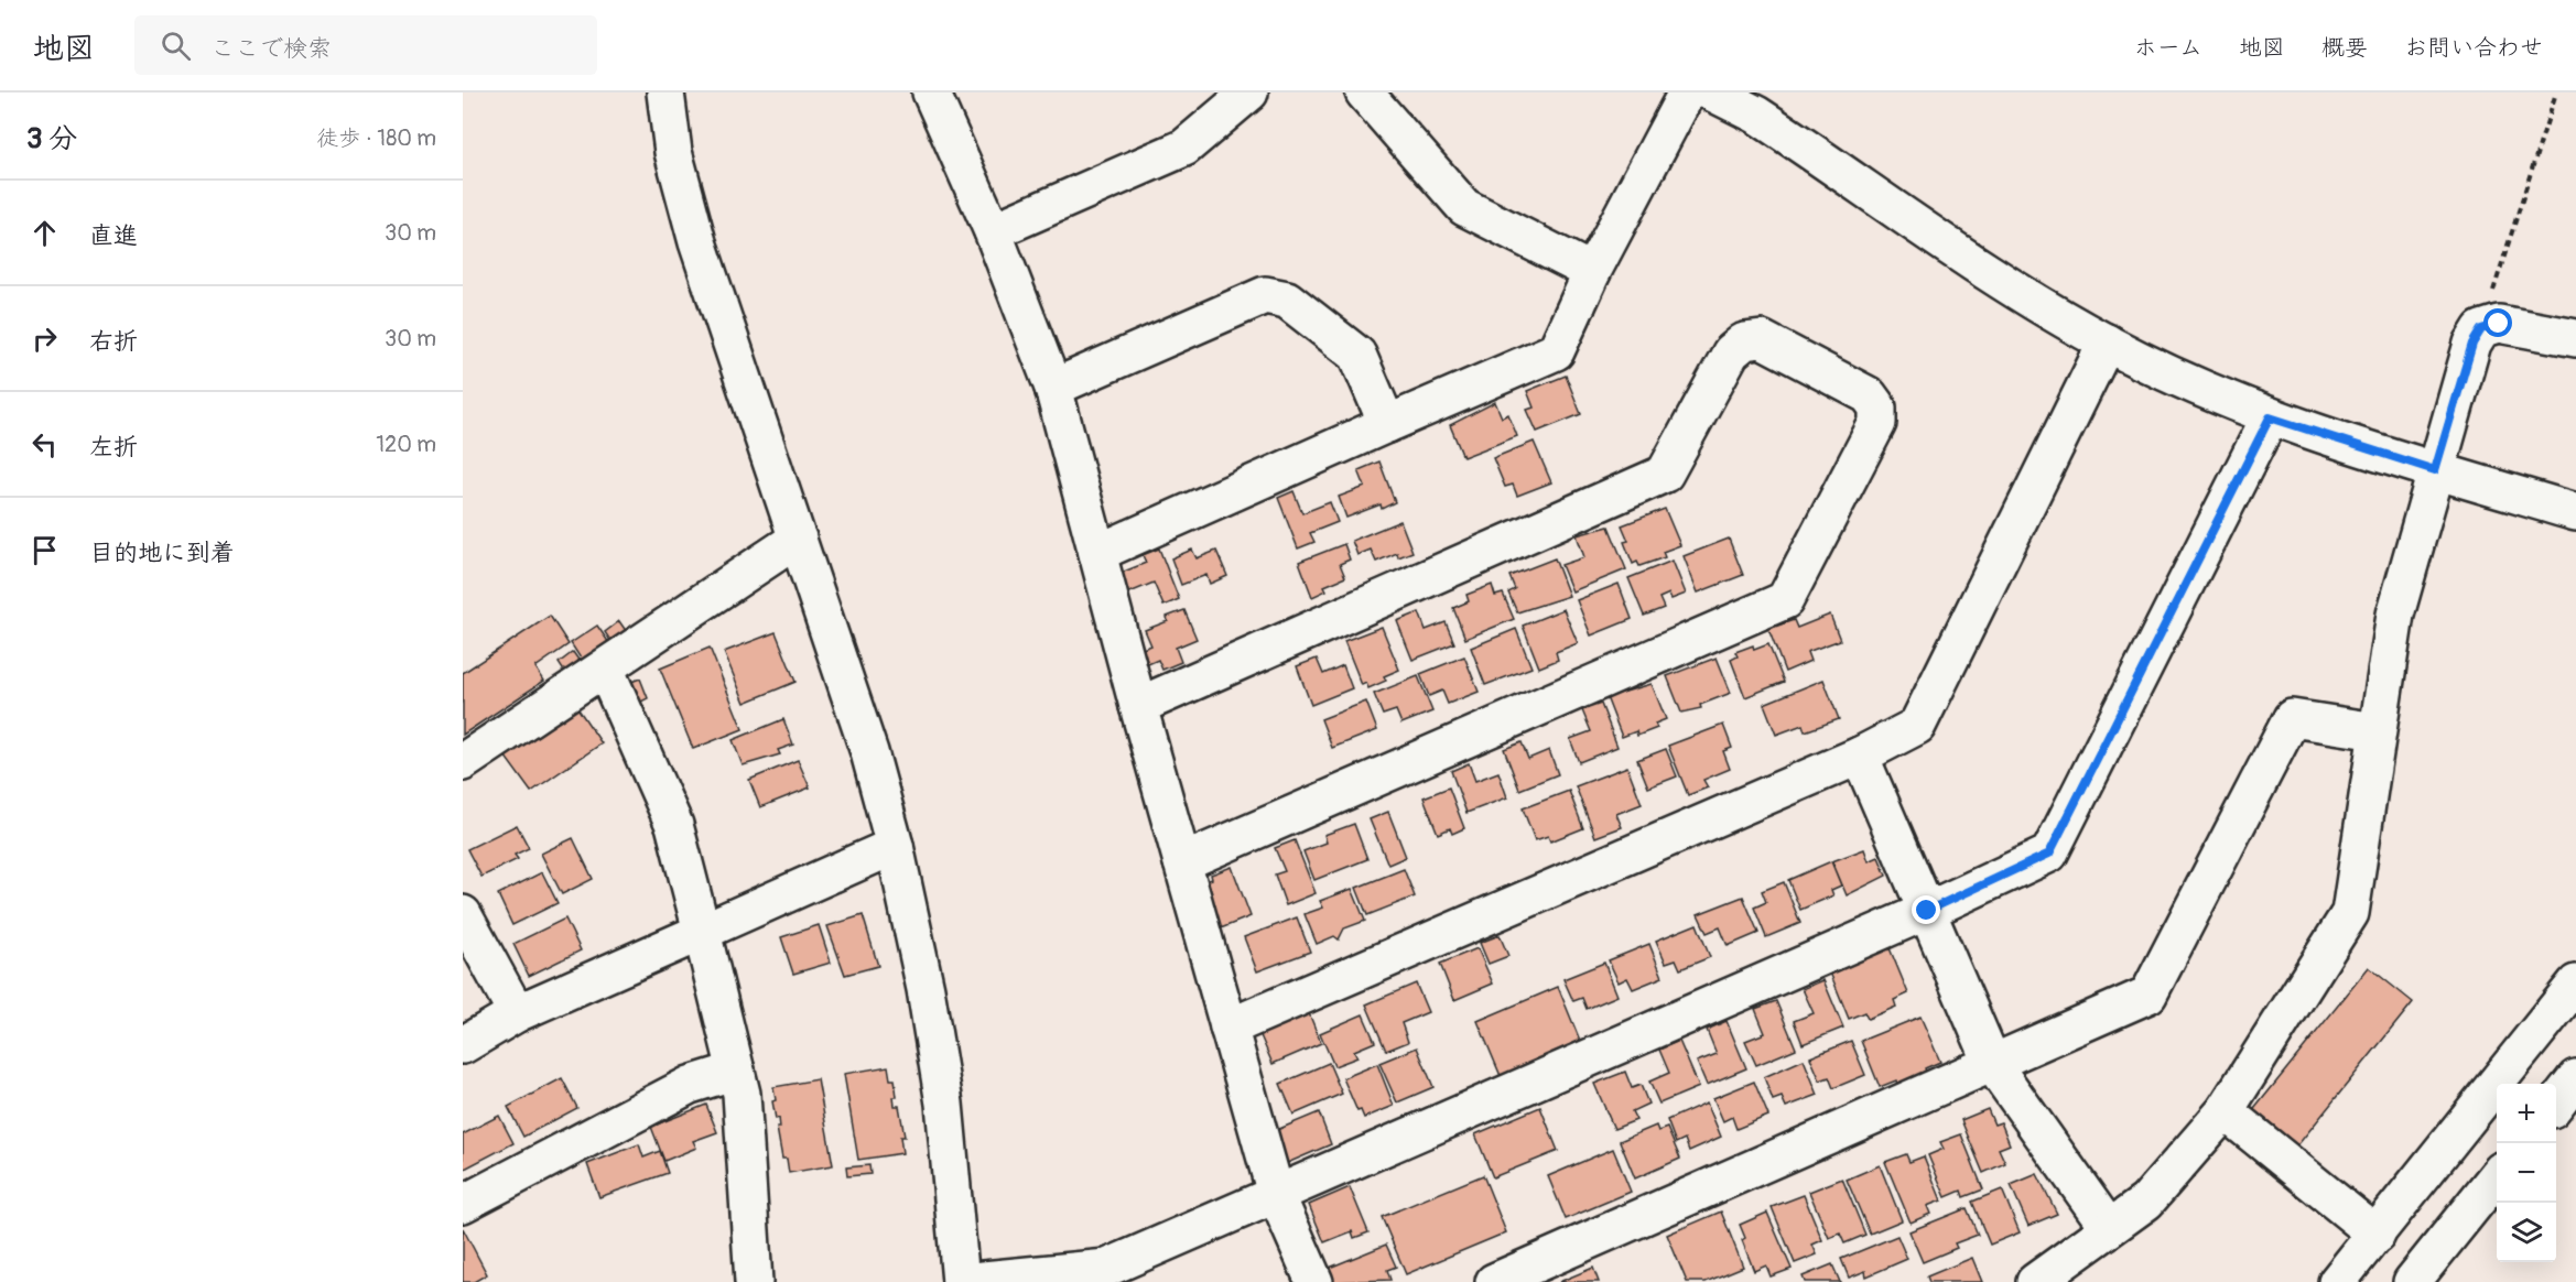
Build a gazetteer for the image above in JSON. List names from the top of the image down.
{
  "page": {
    "header": "地図",
    "search": "ここで検索",
    "nav": [
      "ホーム",
      "地図",
      "概要",
      "お問い合わせ"
    ],
    "heading": ["3 分", "徒歩 · 180 m"],
    "list": [
      ["直進", "30 m"],
      ["右折", "30 m"],
      ["左折", "120 m"],
      "目的地に到着"
    ],
    "map_buttons": ["+", "−"]
  }
}
